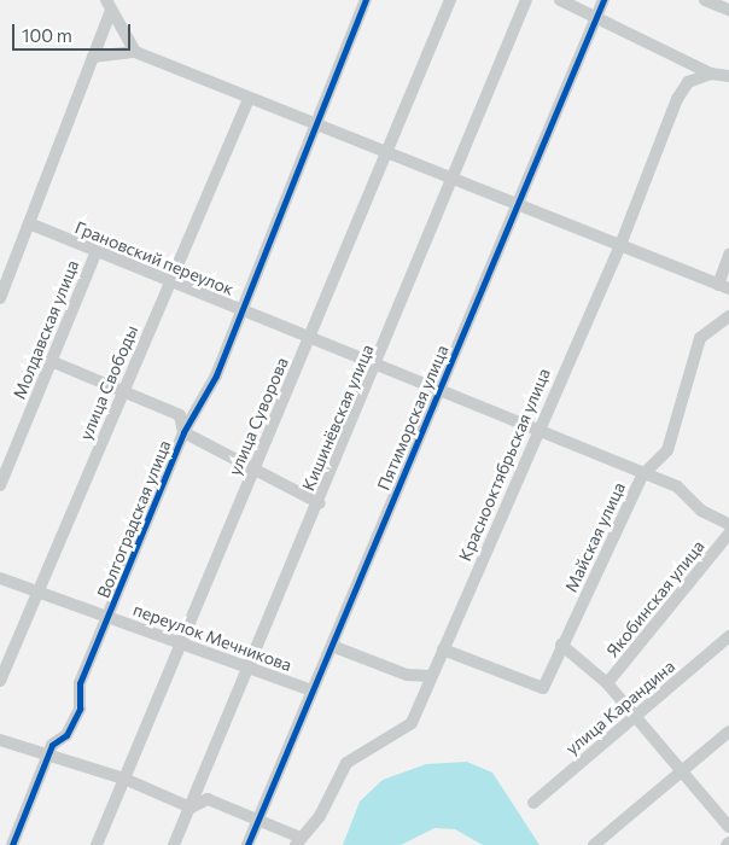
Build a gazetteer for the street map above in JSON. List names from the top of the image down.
{
  "streets": {
    "street": [
      "Грановский переулок",
      "Молдавская улица",
      "улица Свободы",
      "улица Суворова",
      "Кишинёвская улица",
      "Пятиморская улица",
      "Краснооктябрьская улица",
      "Волгоградская улица",
      "Майская улица",
      "Якобинская улица",
      "переулок Мечникова",
      "улица Карандина"
    ]
  },
  "crossings": [
    ["Грановский переулок", "Молдавская улица"],
    ["Грановский переулок", "улица Свободы"],
    ["Грановский переулок", "улица Суворова"],
    ["Грановский переулок", "Кишинёвская улица"],
    ["Грановский переулок", "Пятиморская улица"],
    ["Грановский переулок", "Краснооктябрьская улица"],
    ["Грановский переулок", "Волгоградская улица"],
    ["Грановский переулок", "Майская улица"],
    ["улица Свободы", "переулок Мечникова"],
    ["улица Суворова", "переулок Мечникова"],
    ["Кишинёвская улица", "переулок Мечникова"],
    ["Пятиморская улица", "переулок Мечникова"],
    ["Краснооктябрьская улица", "Майская улица"],
    ["Волгоградская улица", "переулок Мечникова"]
  ],
  "scale_bar": "100 m"
}
